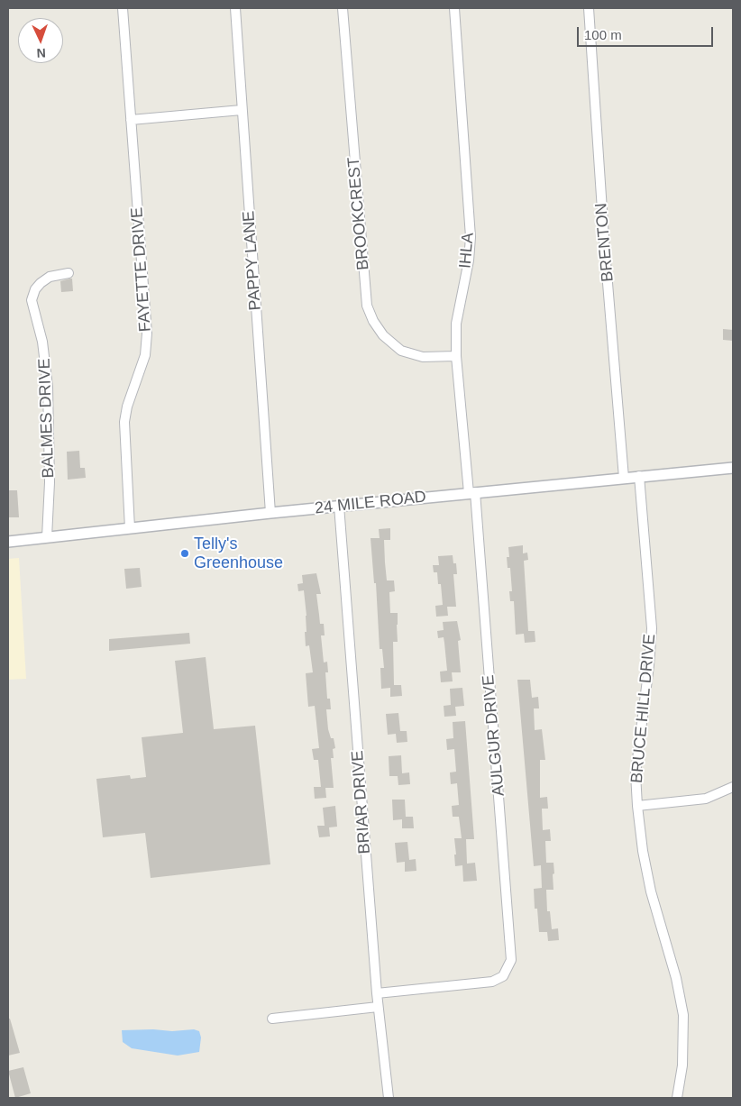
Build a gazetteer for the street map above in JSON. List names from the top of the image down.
{
  "streets": {
    "street": [
      "BROOKCREST",
      "BRENTON",
      "IHLA",
      "PAPPY LANE",
      "FAYETTE DRIVE",
      "BALMES DRIVE",
      "24 MILE ROAD",
      "BRUCE HILL DRIVE",
      "AULGUR DRIVE",
      "BRIAR DRIVE"
    ]
  },
  "crossings": [
    ["BROOKCREST", "IHLA"],
    ["BRENTON", "24 MILE ROAD"],
    ["IHLA", "24 MILE ROAD"],
    ["IHLA", "AULGUR DRIVE"],
    ["PAPPY LANE", "24 MILE ROAD"],
    ["FAYETTE DRIVE", "24 MILE ROAD"],
    ["BALMES DRIVE", "24 MILE ROAD"],
    ["24 MILE ROAD", "BRUCE HILL DRIVE"],
    ["24 MILE ROAD", "AULGUR DRIVE"],
    ["24 MILE ROAD", "BRIAR DRIVE"],
    ["AULGUR DRIVE", "BRIAR DRIVE"]
  ],
  "places": ["Telly's Greenhouse"],
  "scale_bar": "100 m",
  "north": "bottom"
}
